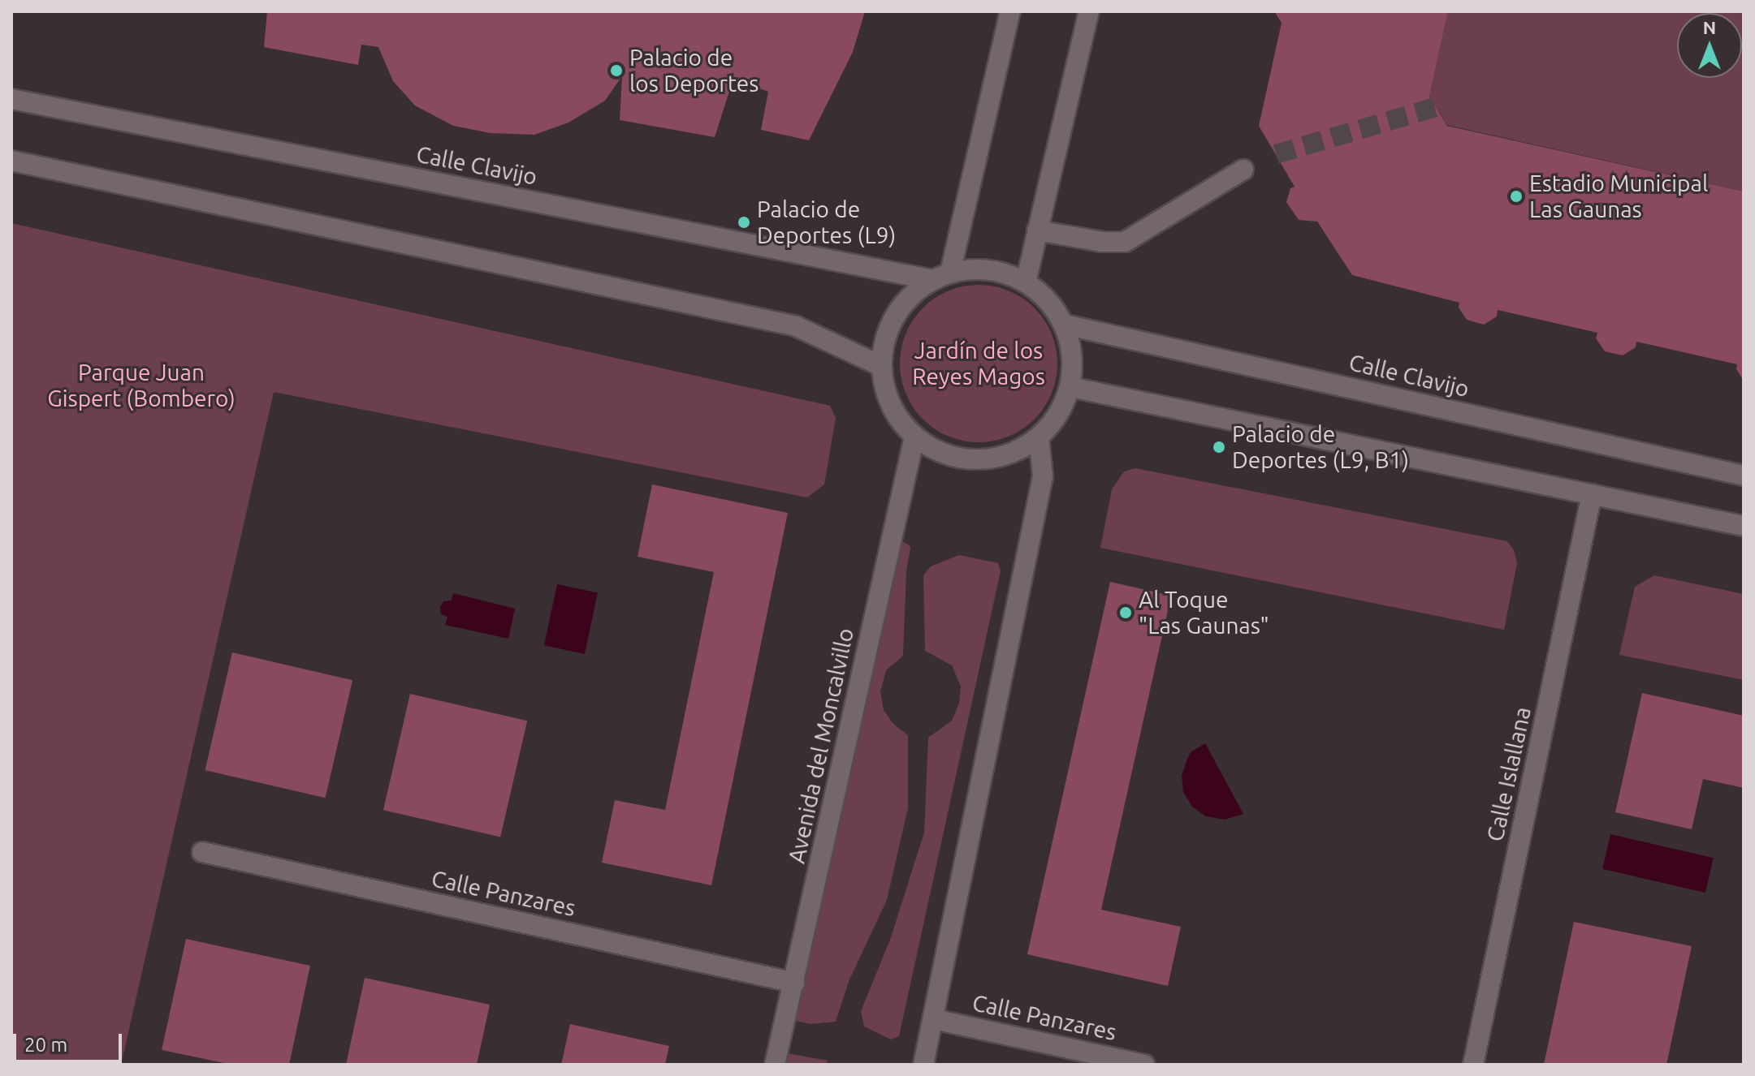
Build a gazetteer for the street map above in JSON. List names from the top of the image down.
{
  "streets": {
    "street": [
      "Calle Clavijo",
      "Avenida del Moncalvillo",
      "Calle Islallana",
      "Calle Panzares"
    ]
  },
  "crossings": [
    ["Calle Clavijo", "Avenida del Moncalvillo"],
    ["Avenida del Moncalvillo", "Calle Panzares"]
  ],
  "parks": ["Jardín de los Reyes Magos", "Parque Juan Gispert (Bombero)"],
  "places": [
    "Palacio de los Deportes",
    "Estadio Municipal Las Gaunas",
    "Palacio de Deportes (L9)",
    "Palacio de Deportes (L9, B1)",
    "Al Toque \"Las Gaunas\""
  ],
  "scale_bar": "20 m",
  "north": "top"
}
